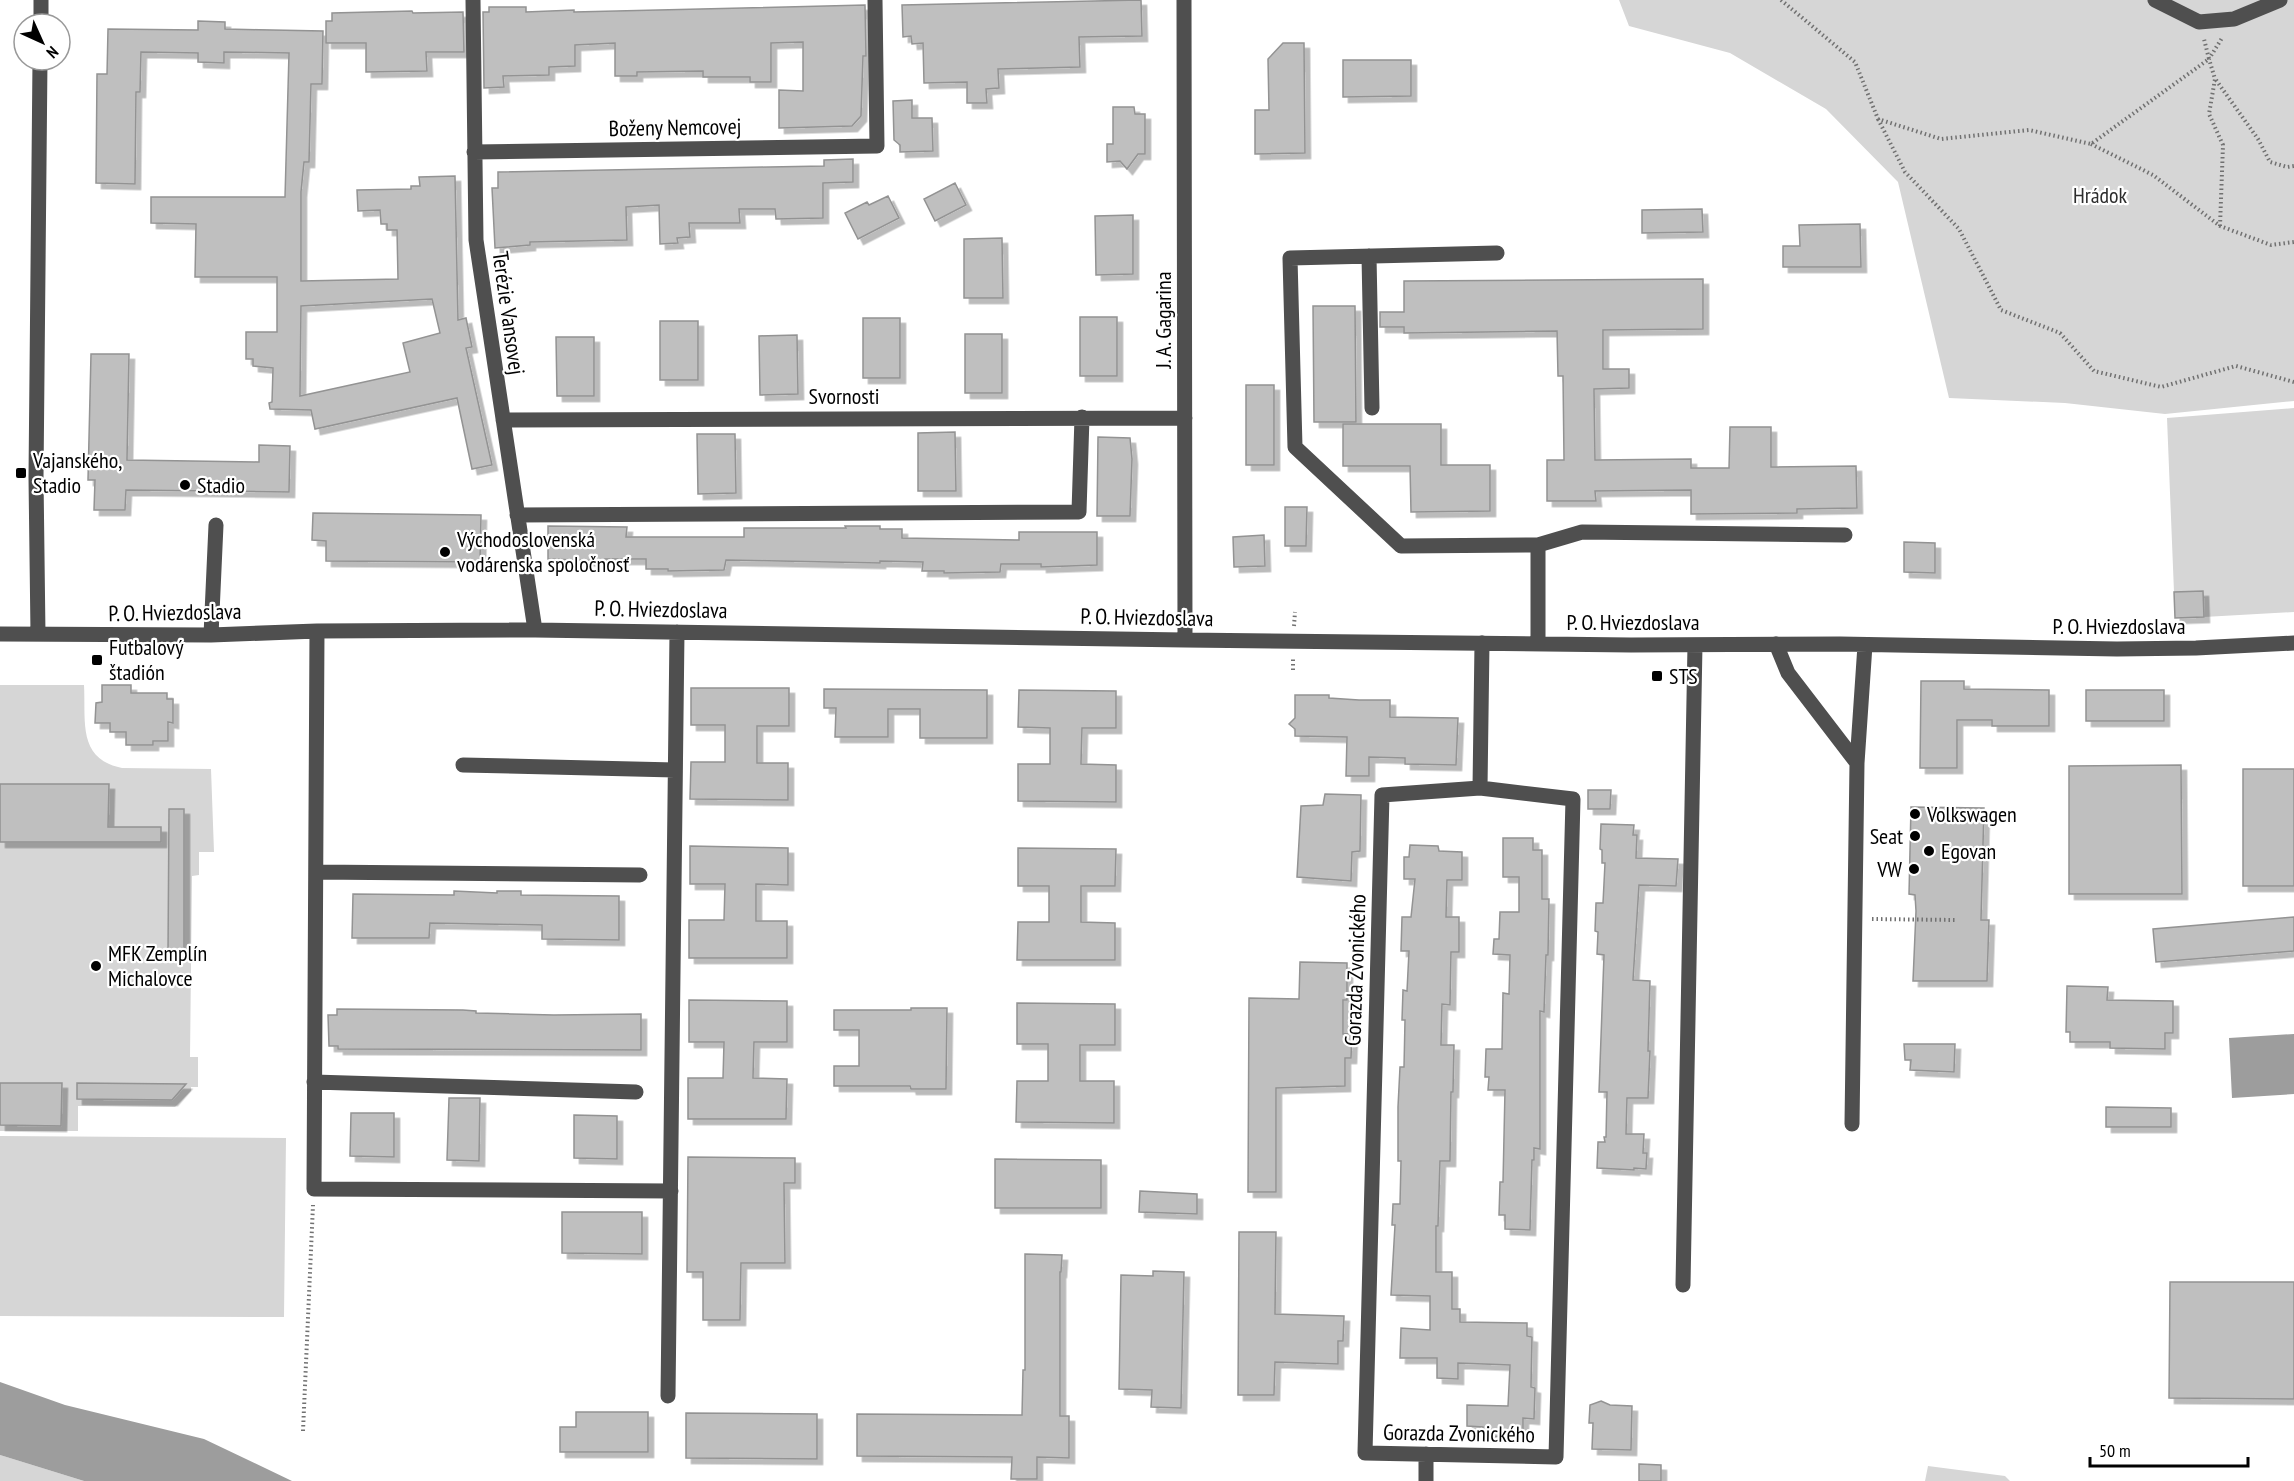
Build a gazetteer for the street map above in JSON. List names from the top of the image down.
{
  "streets": {
    "street": [
      "Boženy Nemcovej",
      "Terézie Vansovej",
      "J. A. Gagarina",
      "Svornosti",
      "P. O. Hviezdoslava",
      "Gorazda Zvonického"
    ]
  },
  "crossings": [
    ["Boženy Nemcovej", "Terézie Vansovej"],
    ["Terézie Vansovej", "Svornosti"],
    ["Terézie Vansovej", "P. O. Hviezdoslava"],
    ["J. A. Gagarina", "Svornosti"],
    ["J. A. Gagarina", "P. O. Hviezdoslava"]
  ],
  "parks": ["Hrádok"],
  "places": {
    "transit": ["Vajanského, Stadio", "Futbalový štadión", "STS"],
    "other": [
      "Stadio",
      "Východoslovenská vodárenska spoločnosť",
      "Volkswagen",
      "Seat",
      "Egovan",
      "VW",
      "MFK Zemplín Michalovce"
    ]
  },
  "scale_bar": "50 m",
  "north": "bottom right"
}
